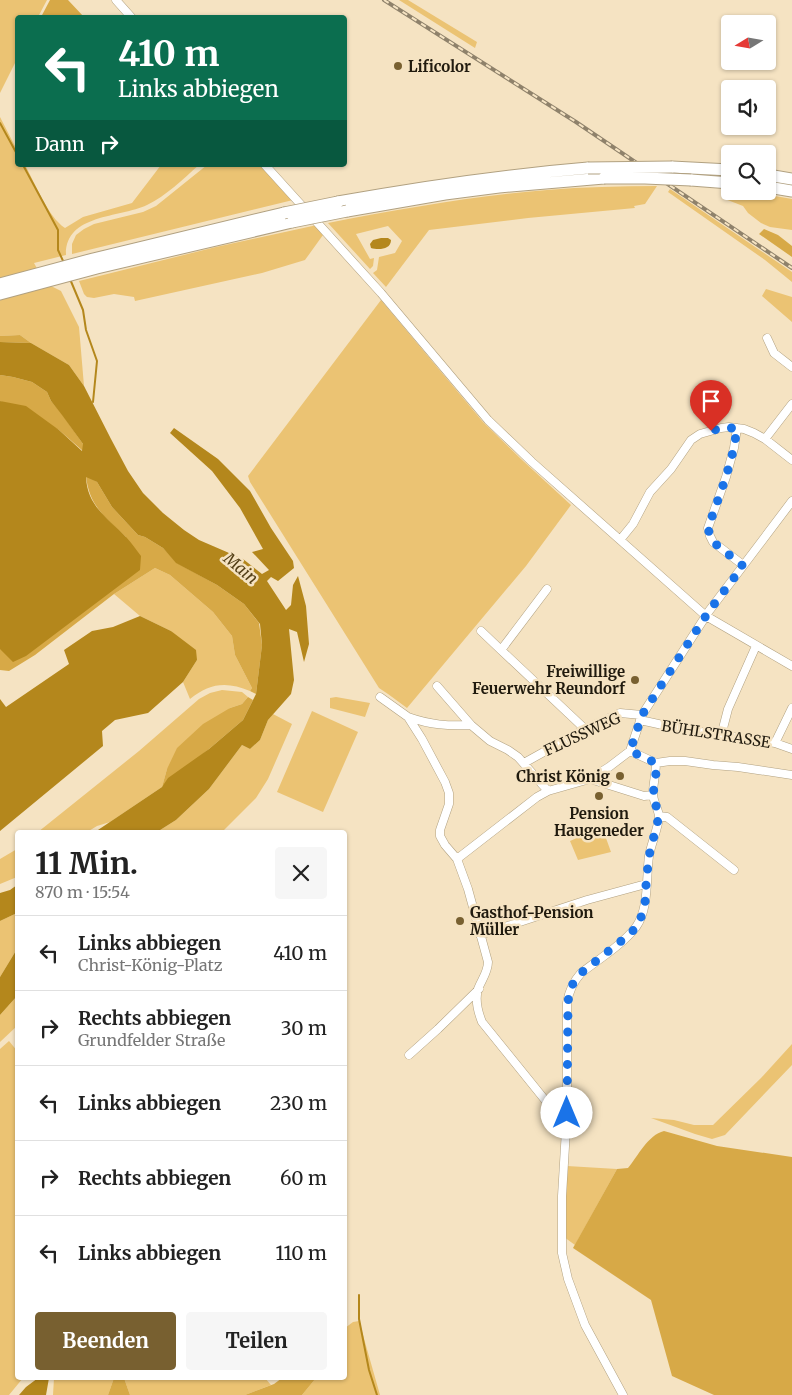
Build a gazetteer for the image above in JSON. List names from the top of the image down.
{
  "streets": {
    "street": ["FLUSSWEG", "BÜHLSTRASSE"]
  },
  "crossings": [
    ["FLUSSWEG", "BÜHLSTRASSE"]
  ],
  "water": ["Main"],
  "places": [
    "Lificolor",
    "Freiwillige Feuerwehr Reundorf",
    "Christ König",
    "Pension Haugeneder",
    "Gasthof-Pension Müller"
  ],
  "north": "left",
  "page": {
    "turn": ["410 m", "Links abbiegen"],
    "then": "Dann",
    "heading": ["11 Min.", "870 m · 15:54"],
    "list": [
      {
        "name": "Links abbiegen",
        "note": "Christ-König-Platz",
        "value": "410 m"
      },
      {
        "name": "Rechts abbiegen",
        "note": "Grundfelder Straße",
        "value": "30 m"
      },
      {
        "name": "Links abbiegen",
        "value": "230 m"
      },
      {
        "name": "Rechts abbiegen",
        "value": "60 m"
      },
      {
        "name": "Links abbiegen",
        "value": "110 m"
      }
    ],
    "buttons": ["Beenden", "Teilen"]
  }
}
